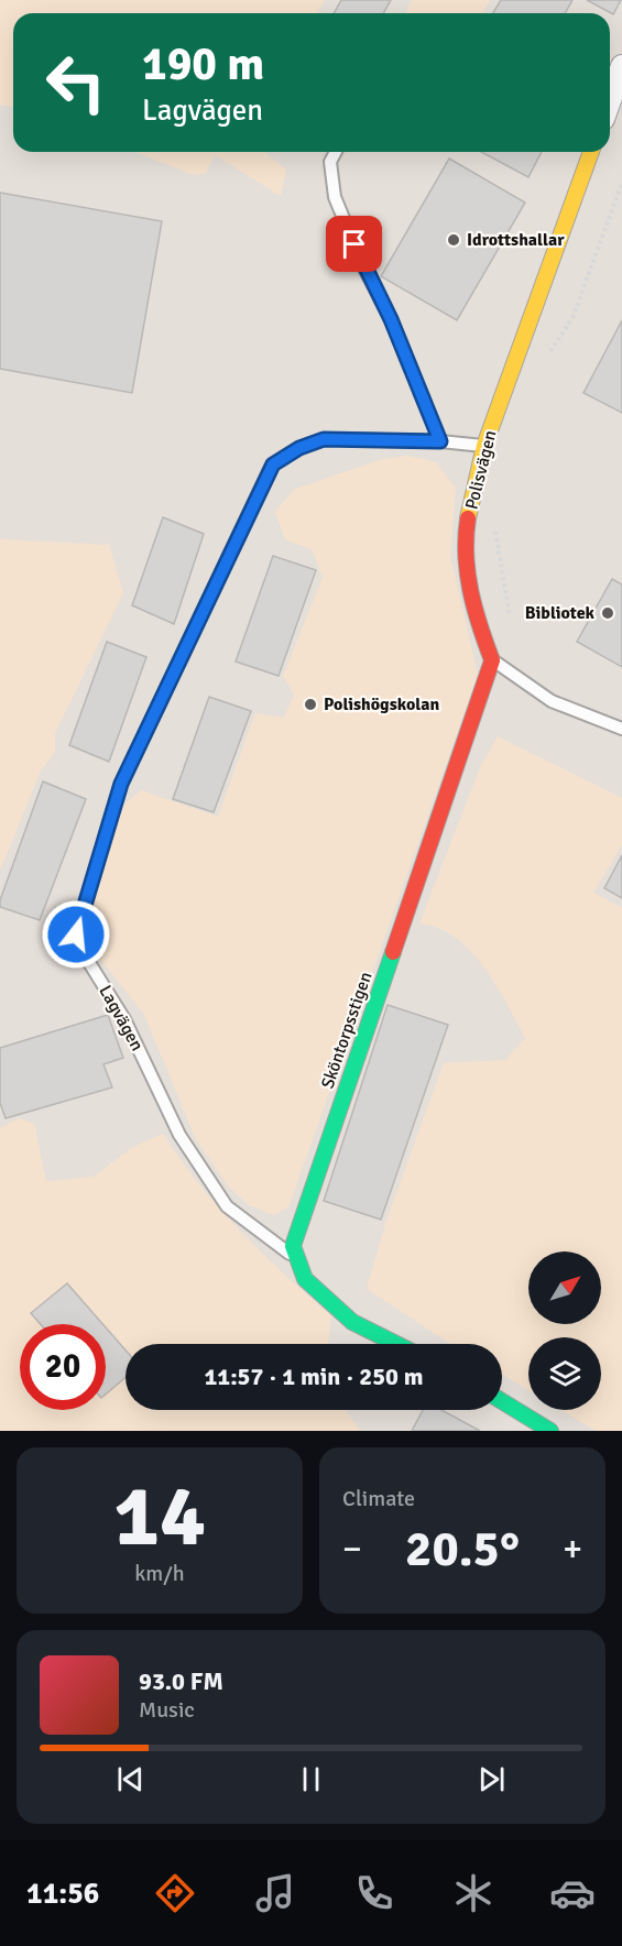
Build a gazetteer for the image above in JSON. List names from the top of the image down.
{
  "streets": {
    "street": ["Polisvägen", "Sköntorpsstigen"],
    "lane": ["Lagvägen"]
  },
  "crossings": [
    ["Polisvägen", "Lagvägen"],
    ["Polisvägen", "Sköntorpsstigen"],
    ["Lagvägen", "Sköntorpsstigen"]
  ],
  "places": ["Idrottshallar", "Bibliotek", "Polishögskolan"],
  "north": "top right",
  "page": {
    "turn": ["190 m", "Lagvägen"],
    "limit": "20",
    "trip": "11:57 · 1 min · 250 m",
    "tile": [
      ["14", "km/h"],
      "Climate"
    ],
    "heat": ["−", "20.5°", "+"],
    "song": ["93.0 FM", "Music"],
    "tabs": "11:56"
  }
}
